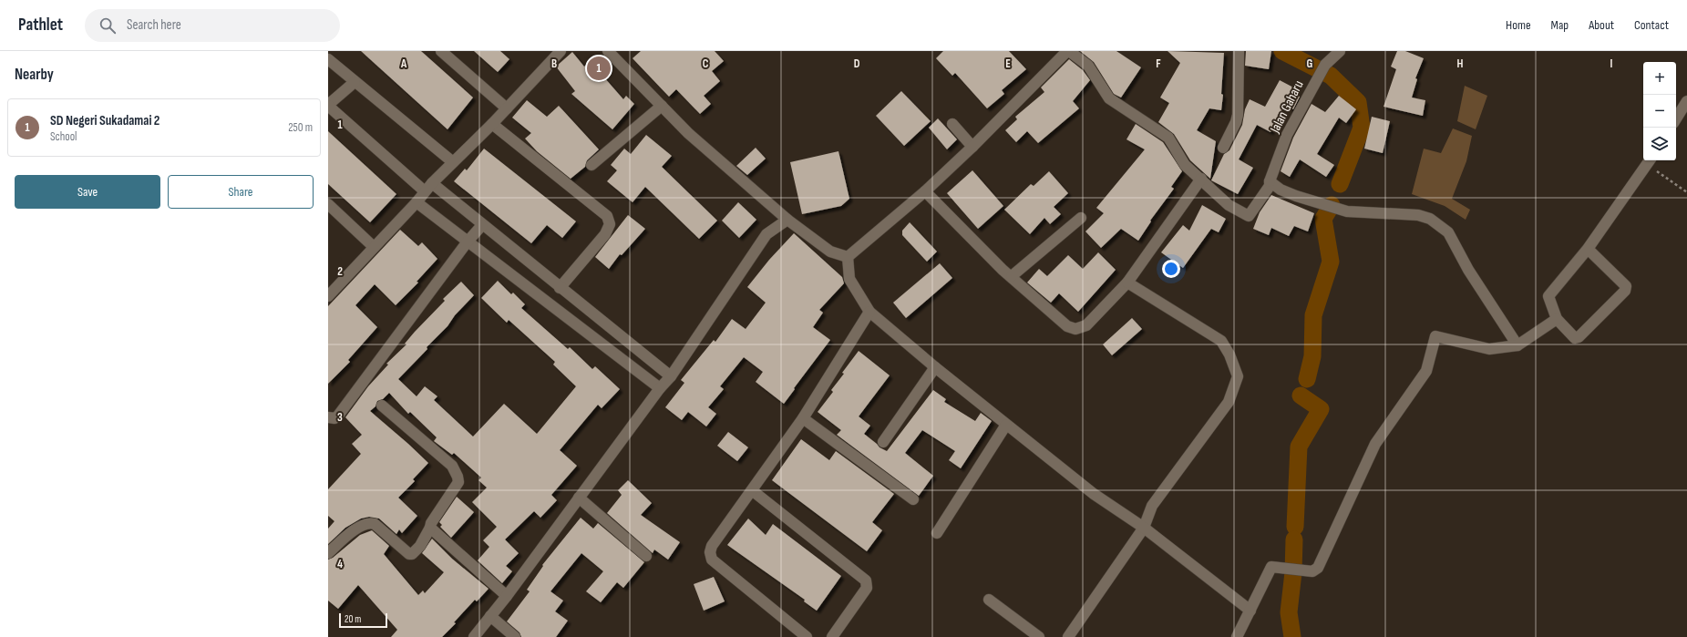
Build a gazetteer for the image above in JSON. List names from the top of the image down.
{
  "streets": {
    "street": ["Jalan Gaharu"]
  },
  "scale_bar": "20 m",
  "page": {
    "header": "Pathlet",
    "search": "Search here",
    "nav": [
      "Home",
      "Map",
      "About",
      "Contact"
    ],
    "heading": "Nearby",
    "pins": "1",
    "map_buttons": ["+", "−"],
    "list": [
      {
        "mark": "1",
        "name": "SD Negeri Sukadamai 2",
        "note": "School",
        "value": "250 m"
      }
    ],
    "buttons": ["Save", "Share"],
    "scale": "20 m"
  },
  "grid": {
    "columns": [
      "A",
      "B",
      "C",
      "D",
      "E",
      "F",
      "G",
      "H",
      "I"
    ],
    "rows": [
      "1",
      "2",
      "3",
      "4"
    ]
  }
}
